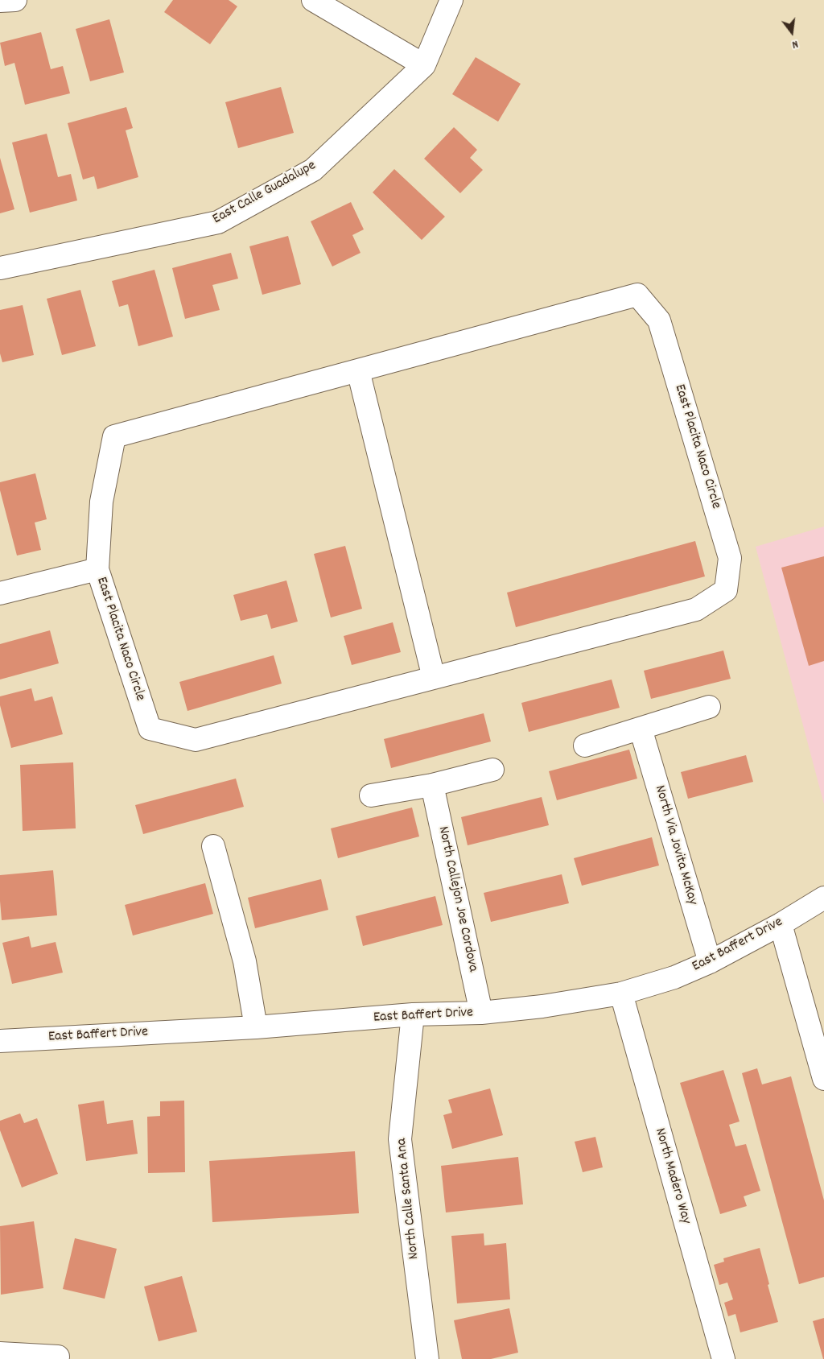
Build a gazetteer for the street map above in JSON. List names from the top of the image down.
{
  "streets": {
    "street": [
      "East Calle Guadalupe",
      "East Placita Naco Circle",
      "North Via Jovita McKay",
      "North Callejon Joe Cordova",
      "East Baffert Drive",
      "North Madero Way",
      "North Calle Santa Ana"
    ]
  },
  "crossings": [
    ["North Via Jovita McKay", "East Baffert Drive"],
    ["North Callejon Joe Cordova", "East Baffert Drive"],
    ["East Baffert Drive", "North Madero Way"],
    ["East Baffert Drive", "North Calle Santa Ana"]
  ],
  "north": "bottom"
}
